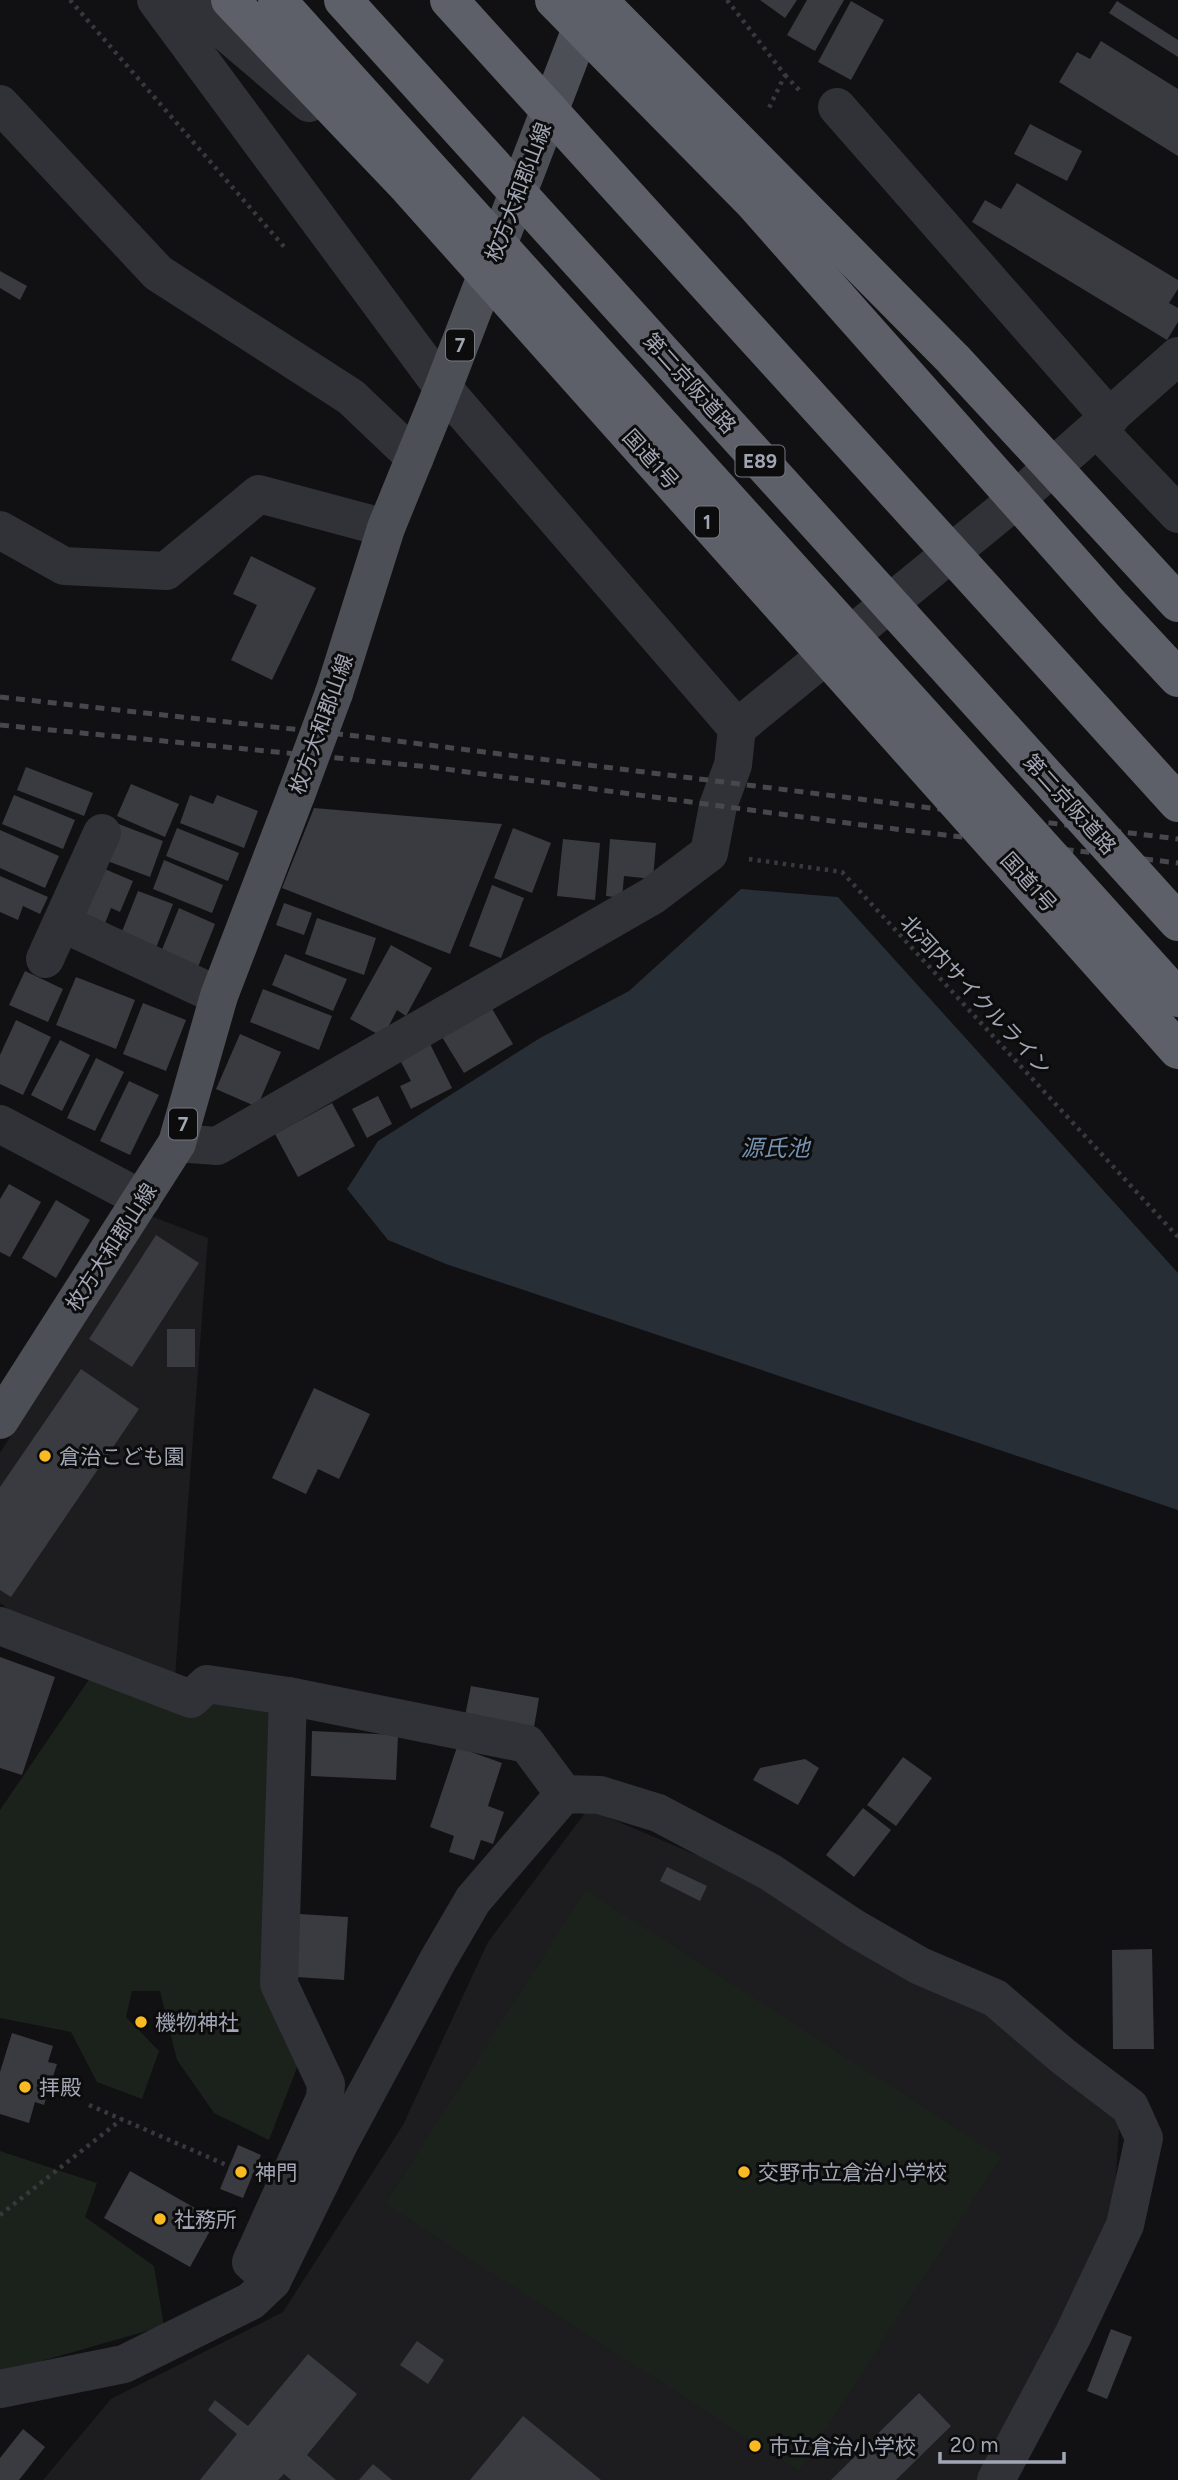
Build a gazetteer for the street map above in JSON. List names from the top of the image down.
{
  "streets": {
    "highway": [
      "第二京阪道路",
      "国道1号",
      "E89",
      "1"
    ],
    "main road": ["枚方大和郡山線", "7"],
    "path": ["北河内サイクルライン"]
  },
  "water": ["源氏池"],
  "places": [
    "倉治こども園",
    "機物神社",
    "拝殿",
    "神門",
    "交野市立倉治小学校",
    "社務所",
    "市立倉治小学校"
  ],
  "scale_bar": "20 m"
}
